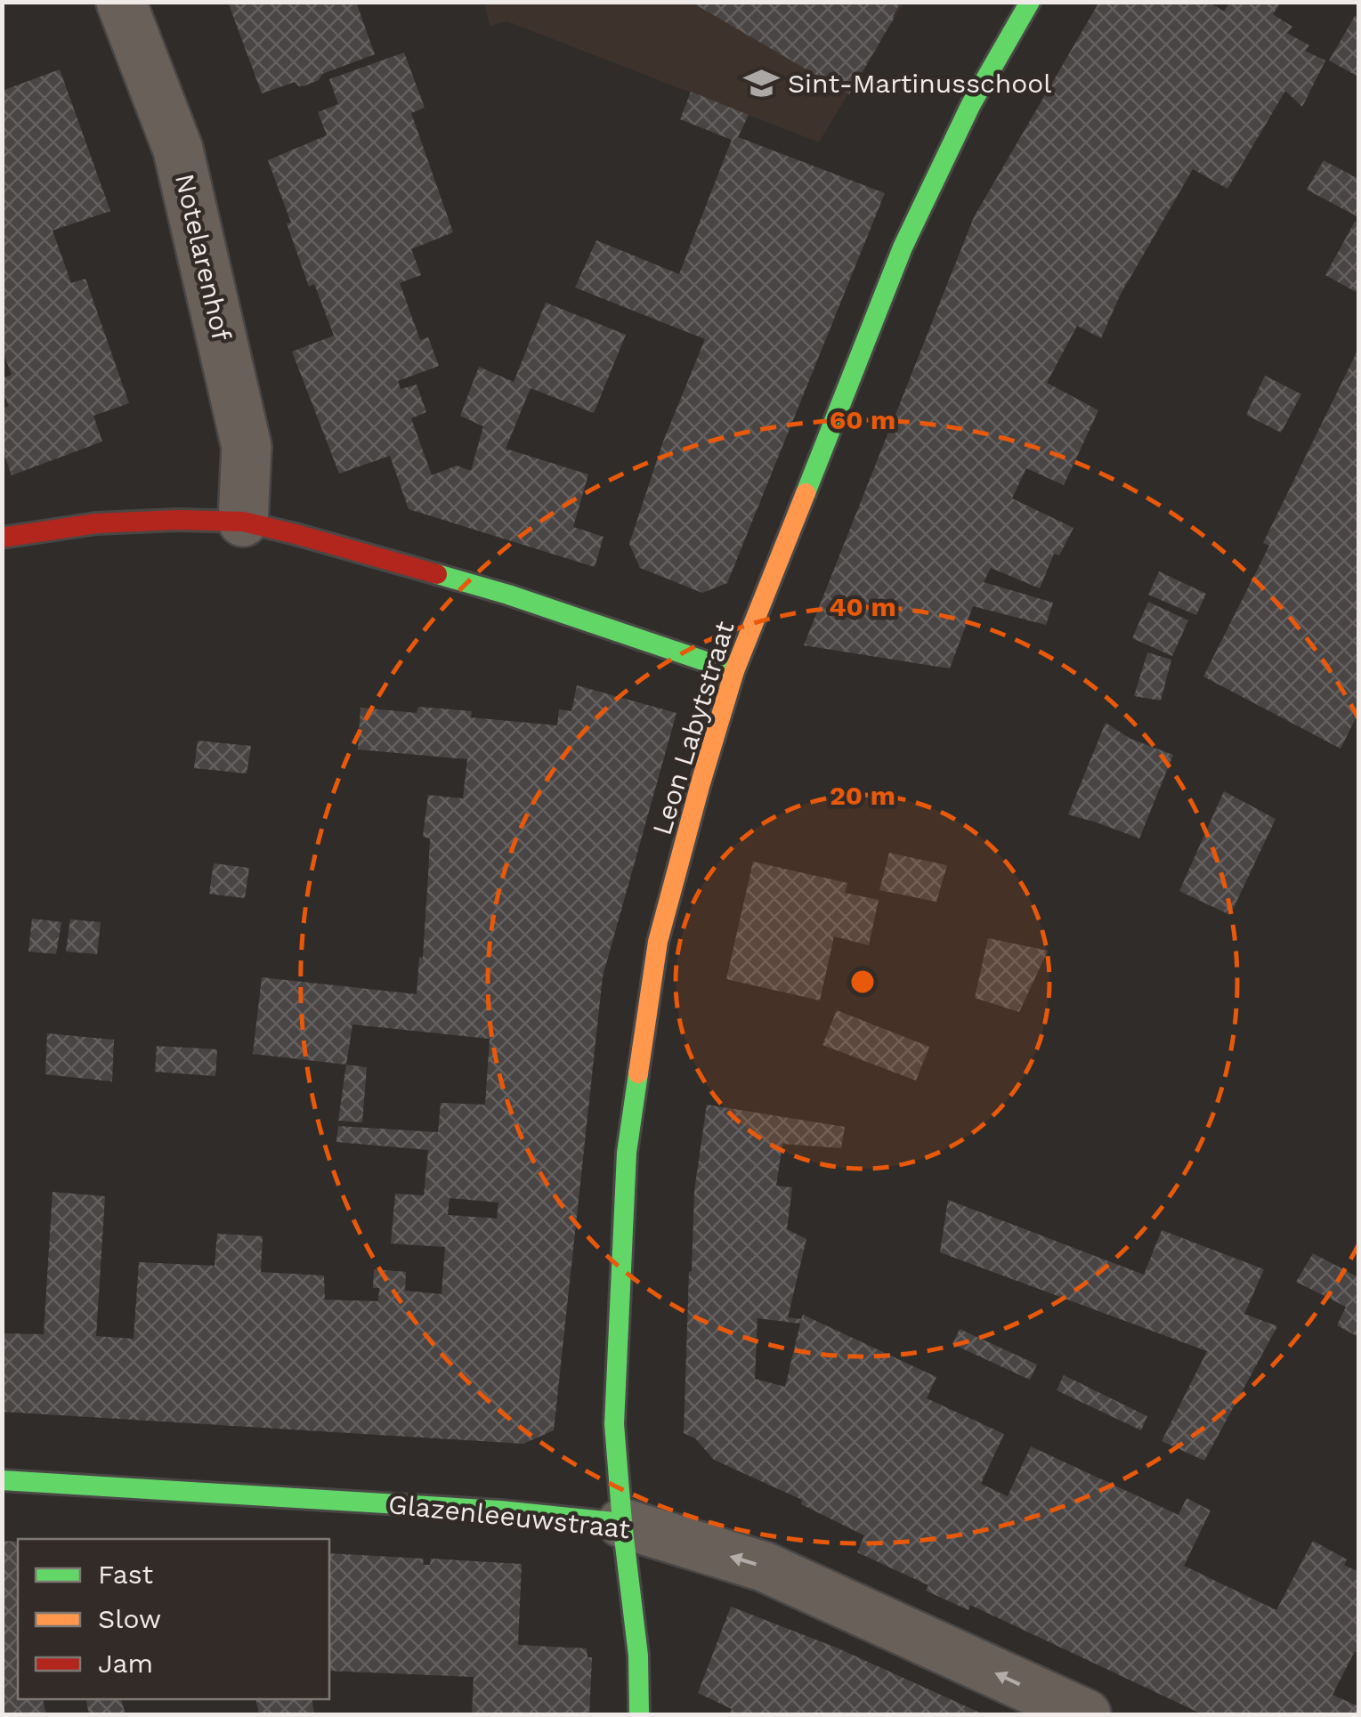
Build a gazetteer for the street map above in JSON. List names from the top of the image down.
{
  "streets": {
    "street": ["Notelarenhof", "Leon Labytstraat", "Glazenleeuwstraat"]
  },
  "crossings": [
    ["Leon Labytstraat", "Glazenleeuwstraat"]
  ],
  "one_way": ["Glazenleeuwstraat"],
  "places": {
    "school or university": ["Sint-Martinusschool"]
  },
  "legend": ["Fast", "Slow", "Jam"],
  "rings": ["60 m", "40 m", "20 m"]
}
